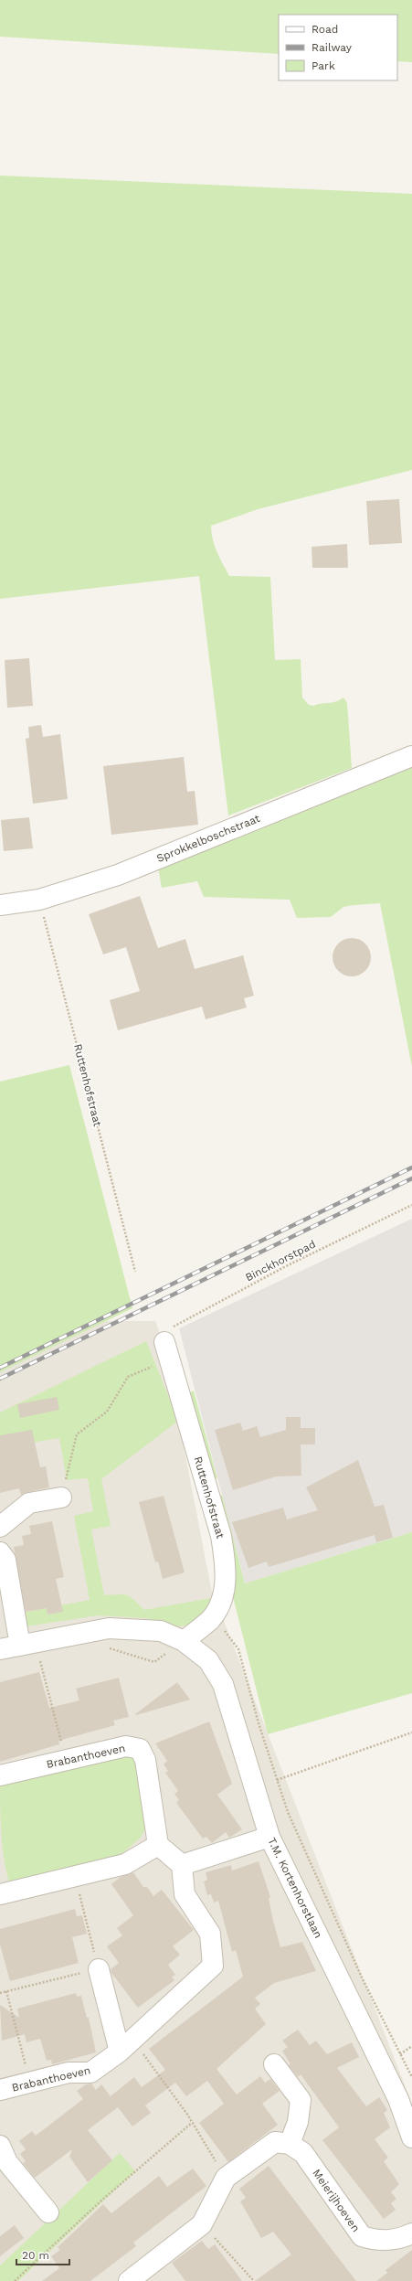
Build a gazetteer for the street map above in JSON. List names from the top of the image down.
{
  "streets": {
    "street": [
      "Sprokkelboschstraat",
      "Ruttenhofstraat",
      "Brabanthoeven",
      "T.M. Kortenhorstlaan",
      "Meierijhoeven"
    ],
    "path": ["Binckhorstpad"]
  },
  "crossings": [
    ["Sprokkelboschstraat", "Ruttenhofstraat"],
    ["Ruttenhofstraat", "Binckhorstpad"],
    ["Ruttenhofstraat", "T.M. Kortenhorstlaan"]
  ],
  "legend": ["Road", "Railway", "Park"],
  "scale_bar": "20 m"
}
